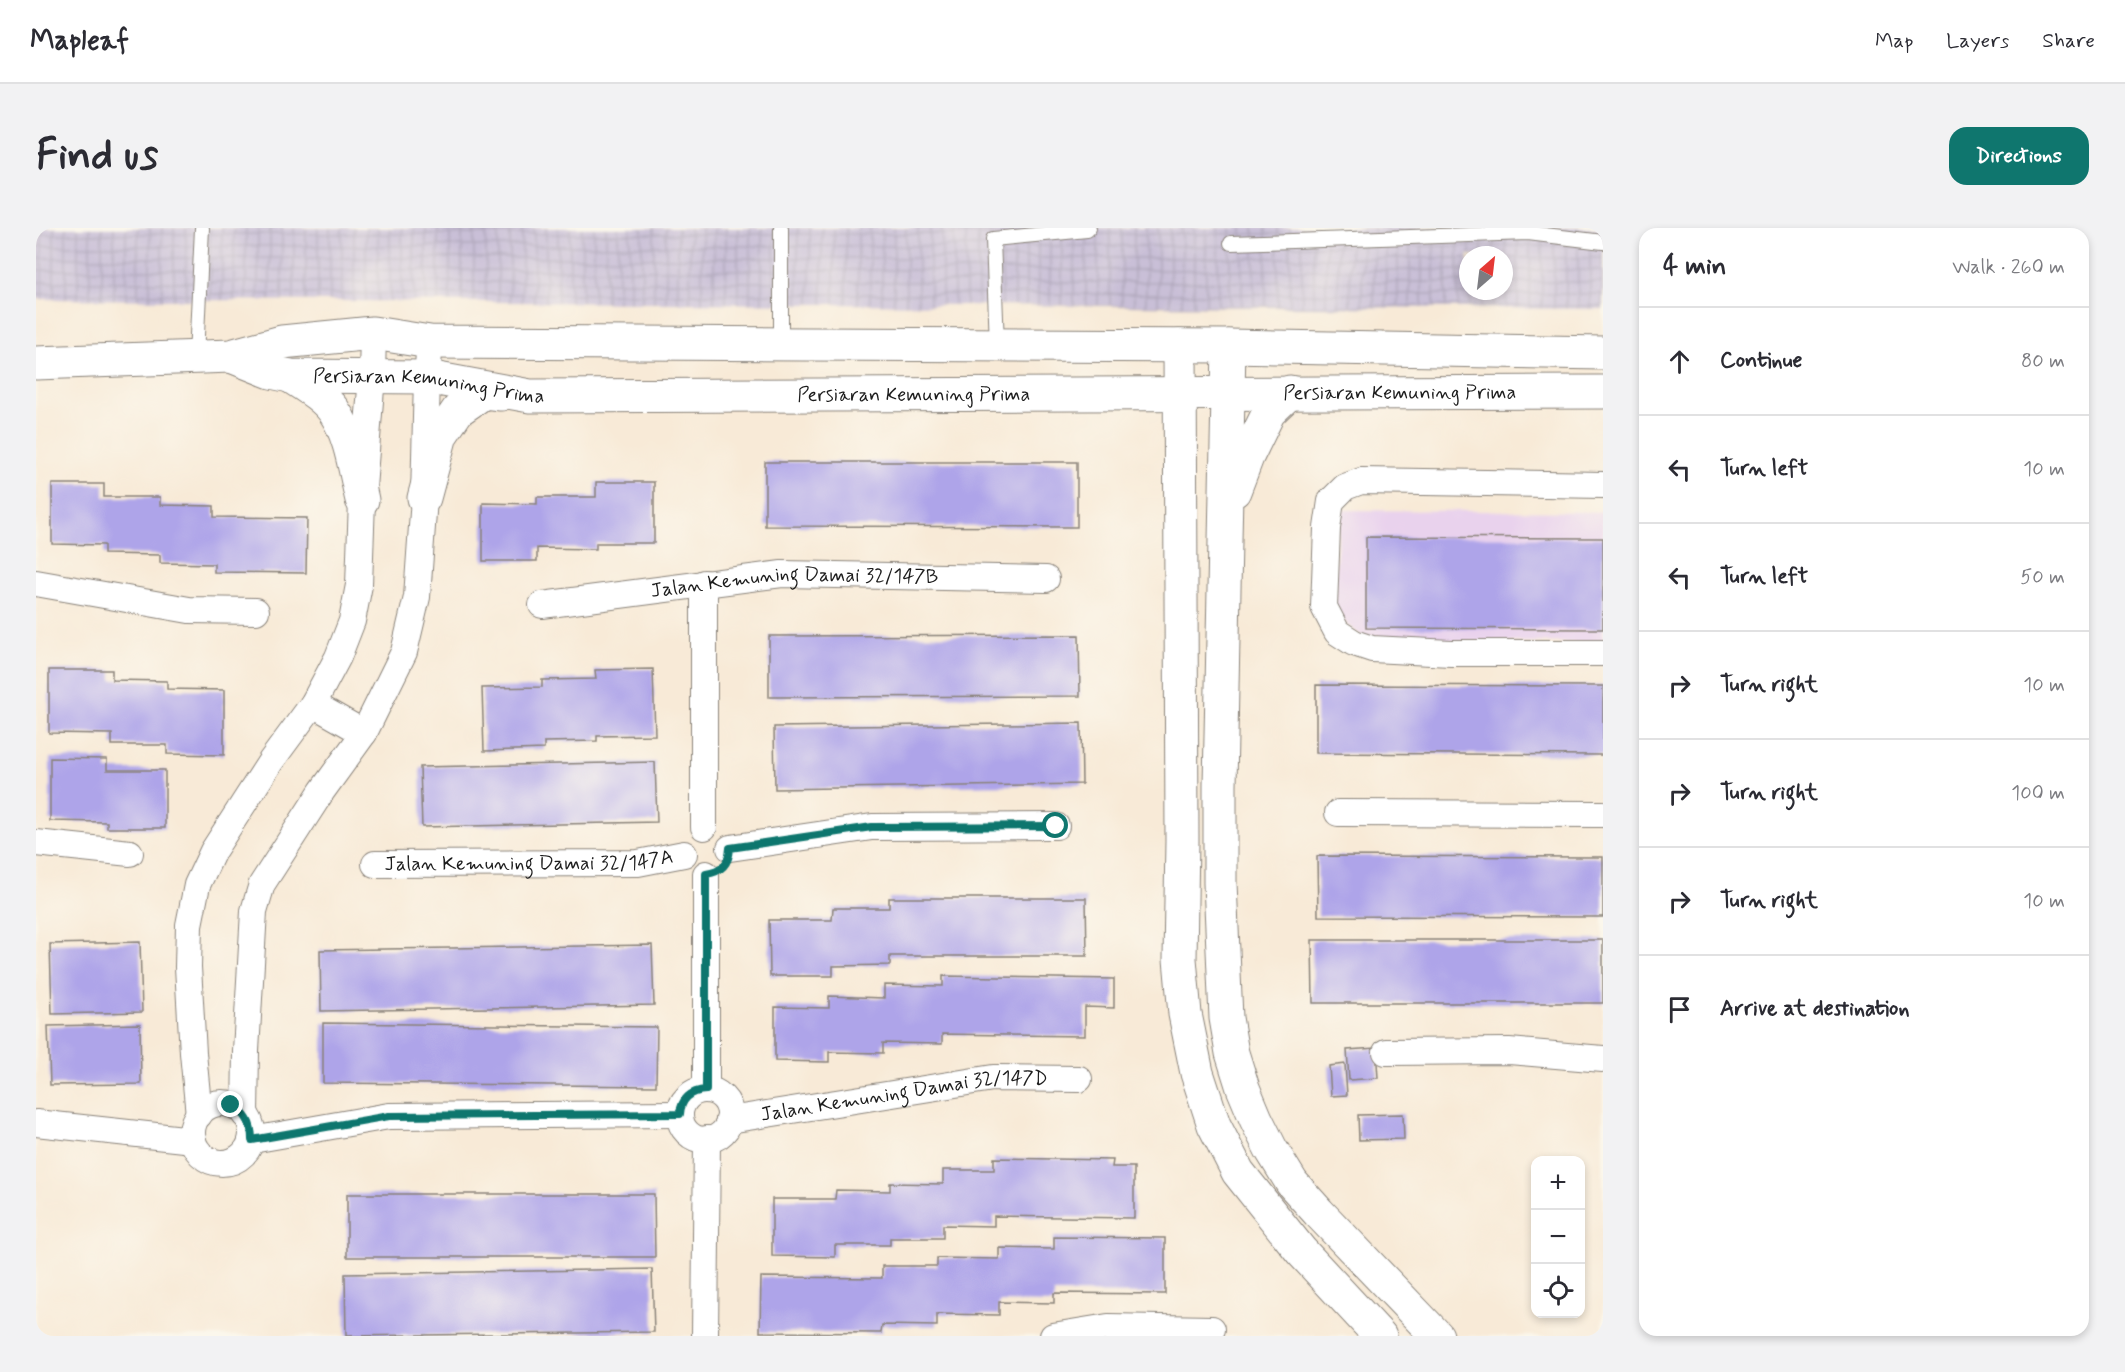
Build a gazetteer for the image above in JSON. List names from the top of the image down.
{
  "streets": {
    "main road": ["Persiaran Kemuning Prima"],
    "street": ["Jalan Kemuning Damai 32/147B", "Jalan Kemuning Damai 32/147A", "Jalan Kemuning Damai 32/147D"]
  },
  "north": "top right",
  "page": {
    "header": "Mapleaf",
    "nav": ["Map", "Layers", "Share"],
    "buttons": "Directions",
    "title": "Find us",
    "heading": ["4 min", "Walk · 260 m"],
    "list": [
      ["Continue", "80 m"],
      ["Turn left", "10 m"],
      ["Turn left", "50 m"],
      ["Turn right", "10 m"],
      ["Turn right", "100 m"],
      ["Turn right", "10 m"],
      "Arrive at destination"
    ],
    "map_buttons": ["+", "−"]
  }
}
